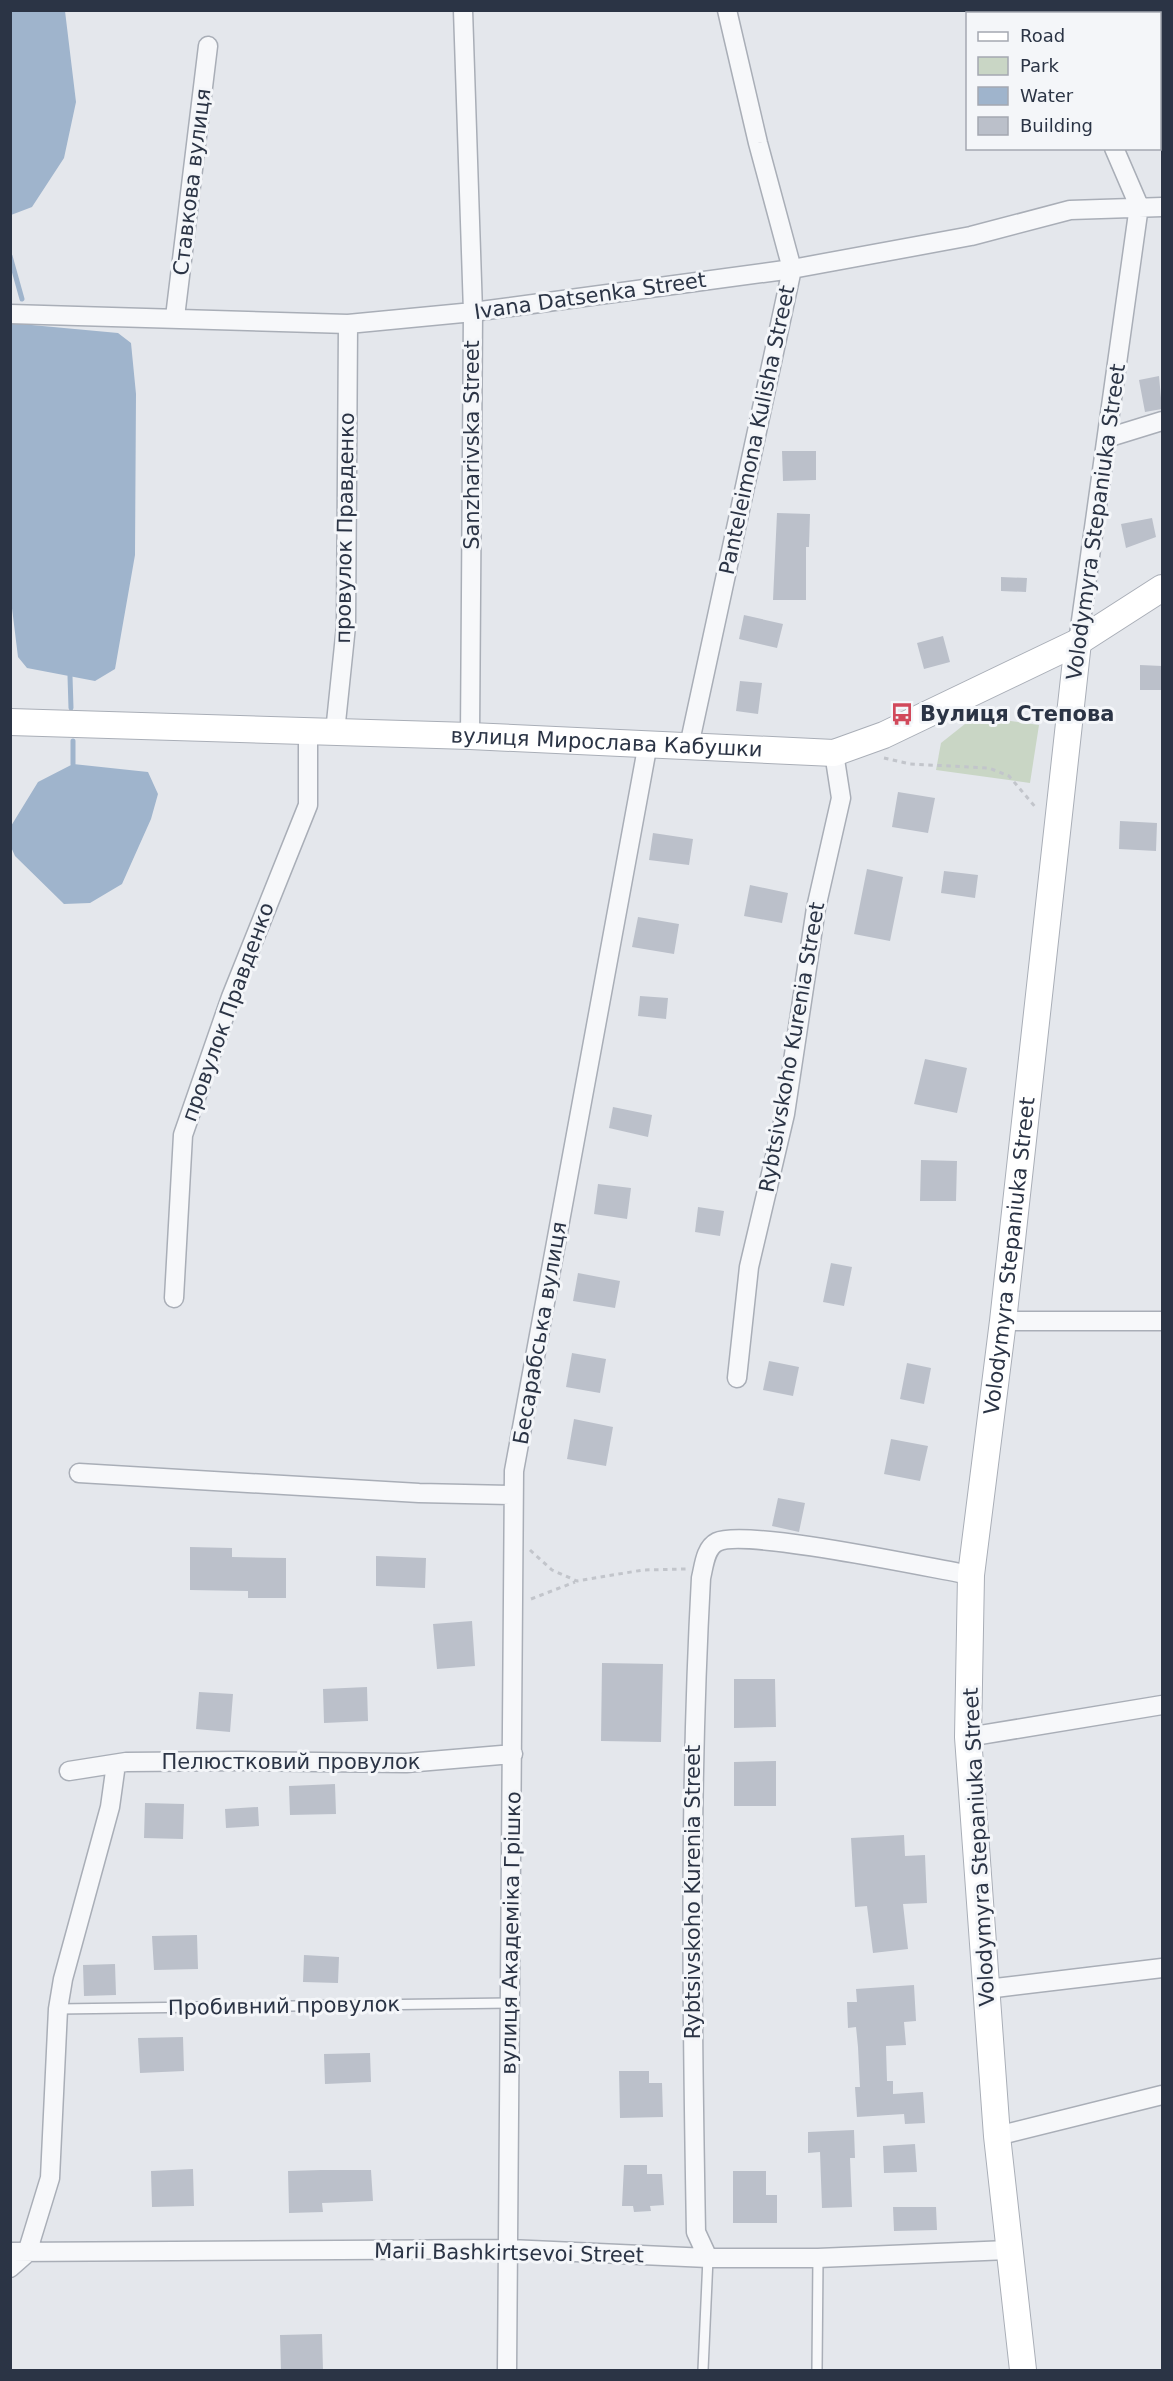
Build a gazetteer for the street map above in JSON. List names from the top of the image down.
{
  "streets": {
    "street": [
      "Ставкова вулиця",
      "Ivana Datsenka Street",
      "Panteleimona Kulisha Street",
      "Sanzharivska Street",
      "Volodymyra Stepaniuka Street",
      "провулок Правденко",
      "вулиця Мирослава Кабушки",
      "Rybtsivskoho Kurenia Street",
      "Бесарабська вулиця",
      "Пелюстковий провулок",
      "вулиця Академіка Грішко",
      "Marii Bashkirtsevoi Street"
    ],
    "lane": ["Пробивний провулок"]
  },
  "crossings": [
    ["Ставкова вулиця", "Ivana Datsenka Street"],
    ["Ivana Datsenka Street", "Panteleimona Kulisha Street"],
    ["Ivana Datsenka Street", "Sanzharivska Street"],
    ["Ivana Datsenka Street", "Volodymyra Stepaniuka Street"],
    ["Ivana Datsenka Street", "провулок Правденко"],
    ["Panteleimona Kulisha Street", "вулиця Мирослава Кабушки"],
    ["Sanzharivska Street", "вулиця Мирослава Кабушки"],
    ["Volodymyra Stepaniuka Street", "вулиця Мирослава Кабушки"],
    ["Volodymyra Stepaniuka Street", "Rybtsivskoho Kurenia Street"],
    ["Volodymyra Stepaniuka Street", "Marii Bashkirtsevoi Street"],
    ["провулок Правденко", "вулиця Мирослава Кабушки"],
    ["вулиця Мирослава Кабушки", "Rybtsivskoho Kurenia Street"],
    ["вулиця Мирослава Кабушки", "Бесарабська вулиця"],
    ["Rybtsivskoho Kurenia Street", "Marii Bashkirtsevoi Street"],
    ["Бесарабська вулиця", "вулиця Академіка Грішко"],
    ["Пелюстковий провулок", "вулиця Академіка Грішко"],
    ["вулиця Академіка Грішко", "Пробивний провулок"],
    ["вулиця Академіка Грішко", "Marii Bashkirtsevoi Street"]
  ],
  "places": {
    "bus stop": ["Вулиця Степова"]
  },
  "legend": [
    "Road",
    "Park",
    "Water",
    "Building"
  ]
}
